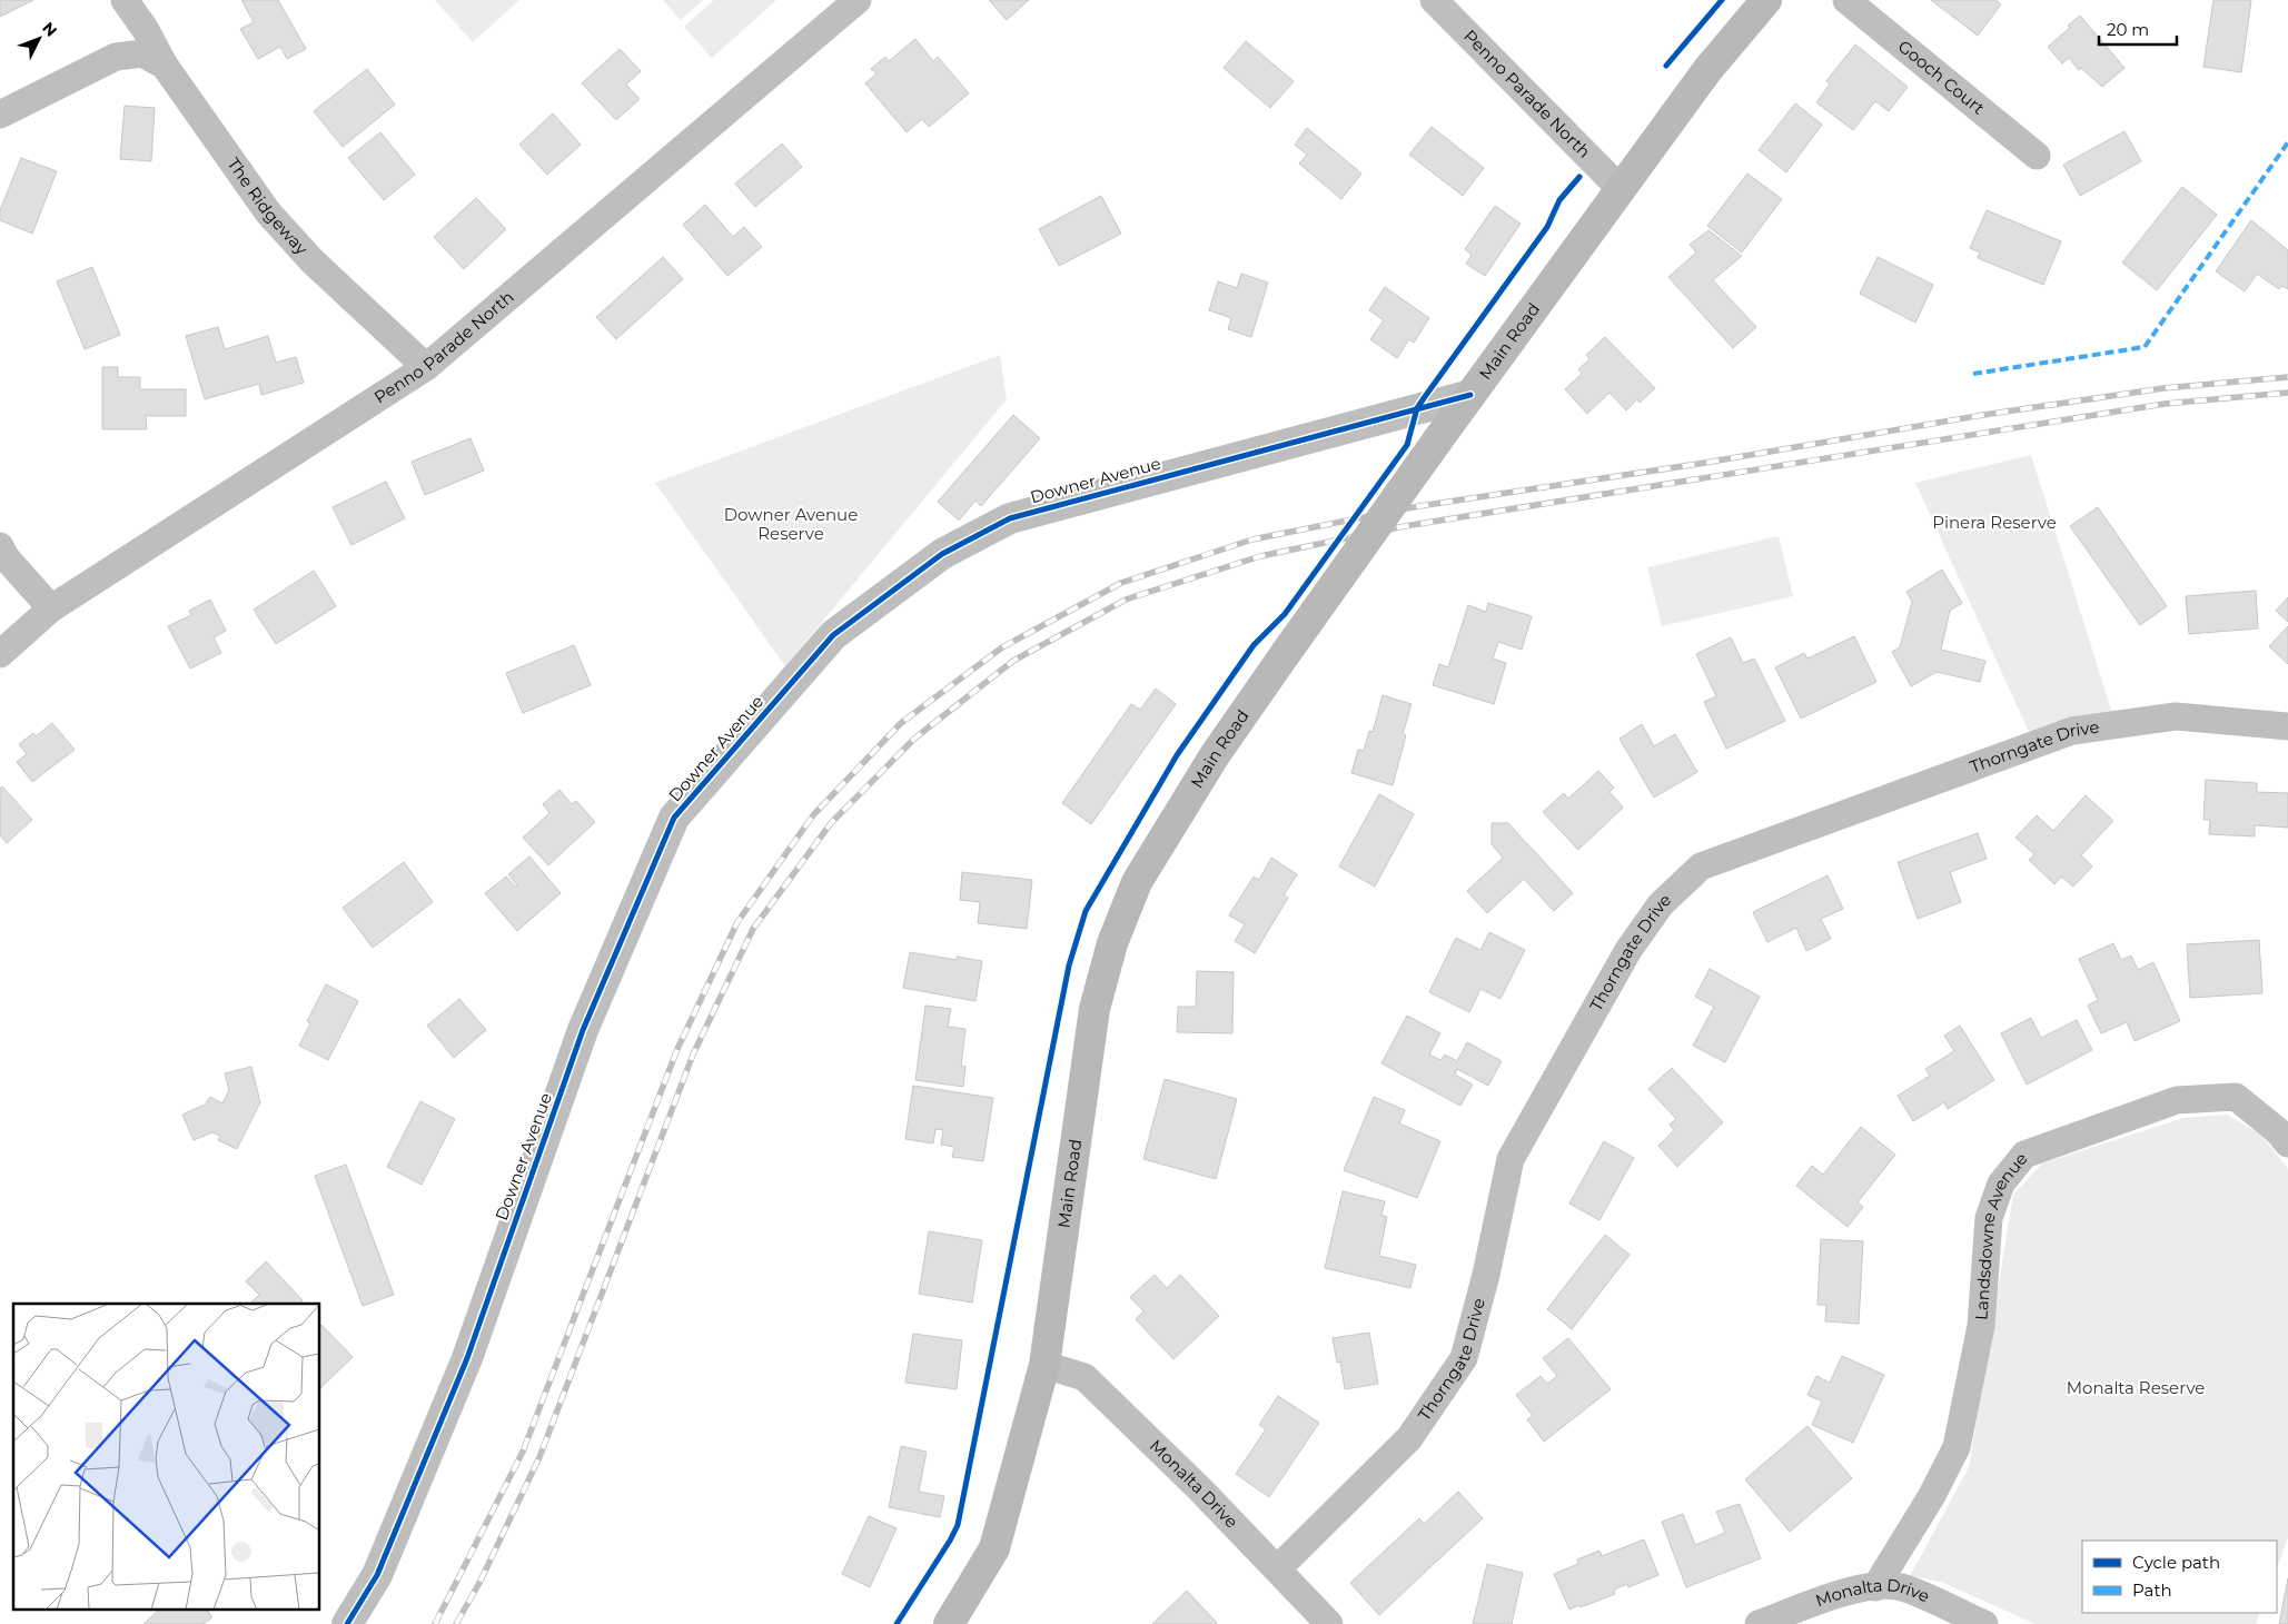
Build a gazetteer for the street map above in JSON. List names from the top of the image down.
{
  "streets": {
    "main road": ["Main Road"],
    "street": [
      "Gooch Court",
      "Penno Parade North",
      "The Ridgeway",
      "Downer Avenue",
      "Thorngate Drive",
      "Landsdowne Avenue",
      "Monalta Drive"
    ]
  },
  "crossings": [
    ["Penno Parade North", "The Ridgeway"],
    ["Penno Parade North", "Main Road"],
    ["Main Road", "Downer Avenue"],
    ["Main Road", "Monalta Drive"],
    ["Thorngate Drive", "Monalta Drive"],
    ["Landsdowne Avenue", "Monalta Drive"]
  ],
  "parks": ["Downer Avenue Reserve", "Pinera Reserve", "Monalta Reserve"],
  "legend": ["Cycle path", "Path"],
  "scale_bar": "20 m",
  "north": "top right"
}
